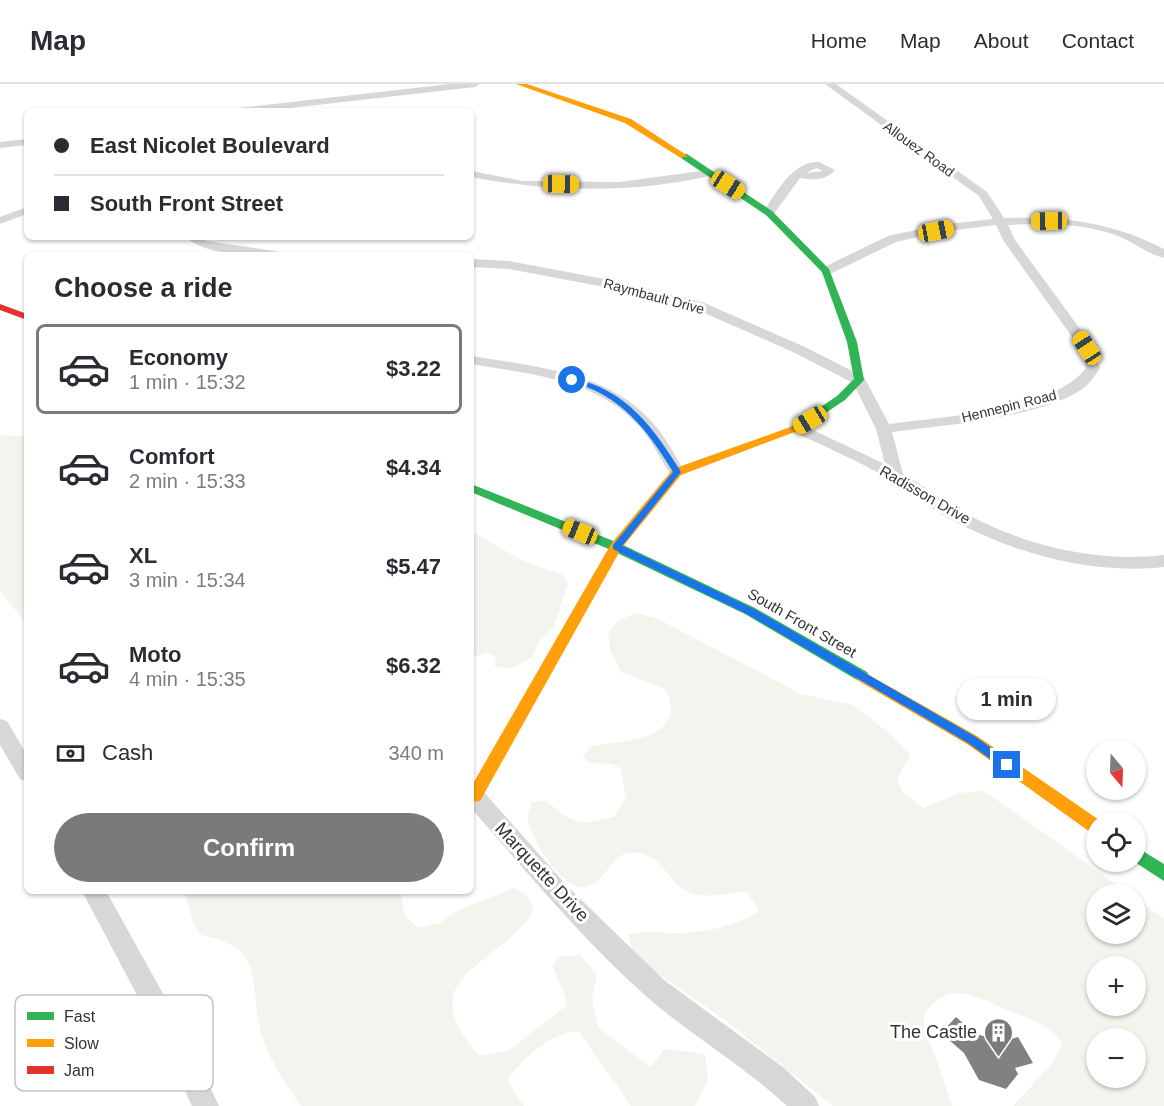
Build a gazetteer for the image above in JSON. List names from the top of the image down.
{
  "streets": {
    "main road": ["South Front Street", "Marquette Drive"],
    "street": [
      "Allouez Road",
      "Raymbault Drive",
      "Hennepin Road",
      "Radisson Drive"
    ]
  },
  "crossings": [
    ["Allouez Road", "Hennepin Road"],
    ["South Front Street", "Marquette Drive"]
  ],
  "places": {
    "building": ["The Castle"]
  },
  "legend": ["Fast", "Slow", "Jam"],
  "north": "bottom",
  "page": {
    "header": "Map",
    "nav": [
      "Home",
      "Map",
      "About",
      "Contact"
    ],
    "banner": ["East Nicolet Boulevard", "South Front Street"],
    "heading": "Choose a ride",
    "list": [
      {
        "name": "Economy",
        "note": "1 min · 15:32",
        "value": "$3.22"
      },
      {
        "name": "Comfort",
        "note": "2 min · 15:33",
        "value": "$4.34"
      },
      {
        "name": "XL",
        "note": "3 min · 15:34",
        "value": "$5.47"
      },
      {
        "name": "Moto",
        "note": "4 min · 15:35",
        "value": "$6.32"
      }
    ],
    "bubble": "1 min",
    "pay": ["Cash", "340 m"],
    "map_buttons": ["+", "−"],
    "buttons": "Confirm"
  }
}
